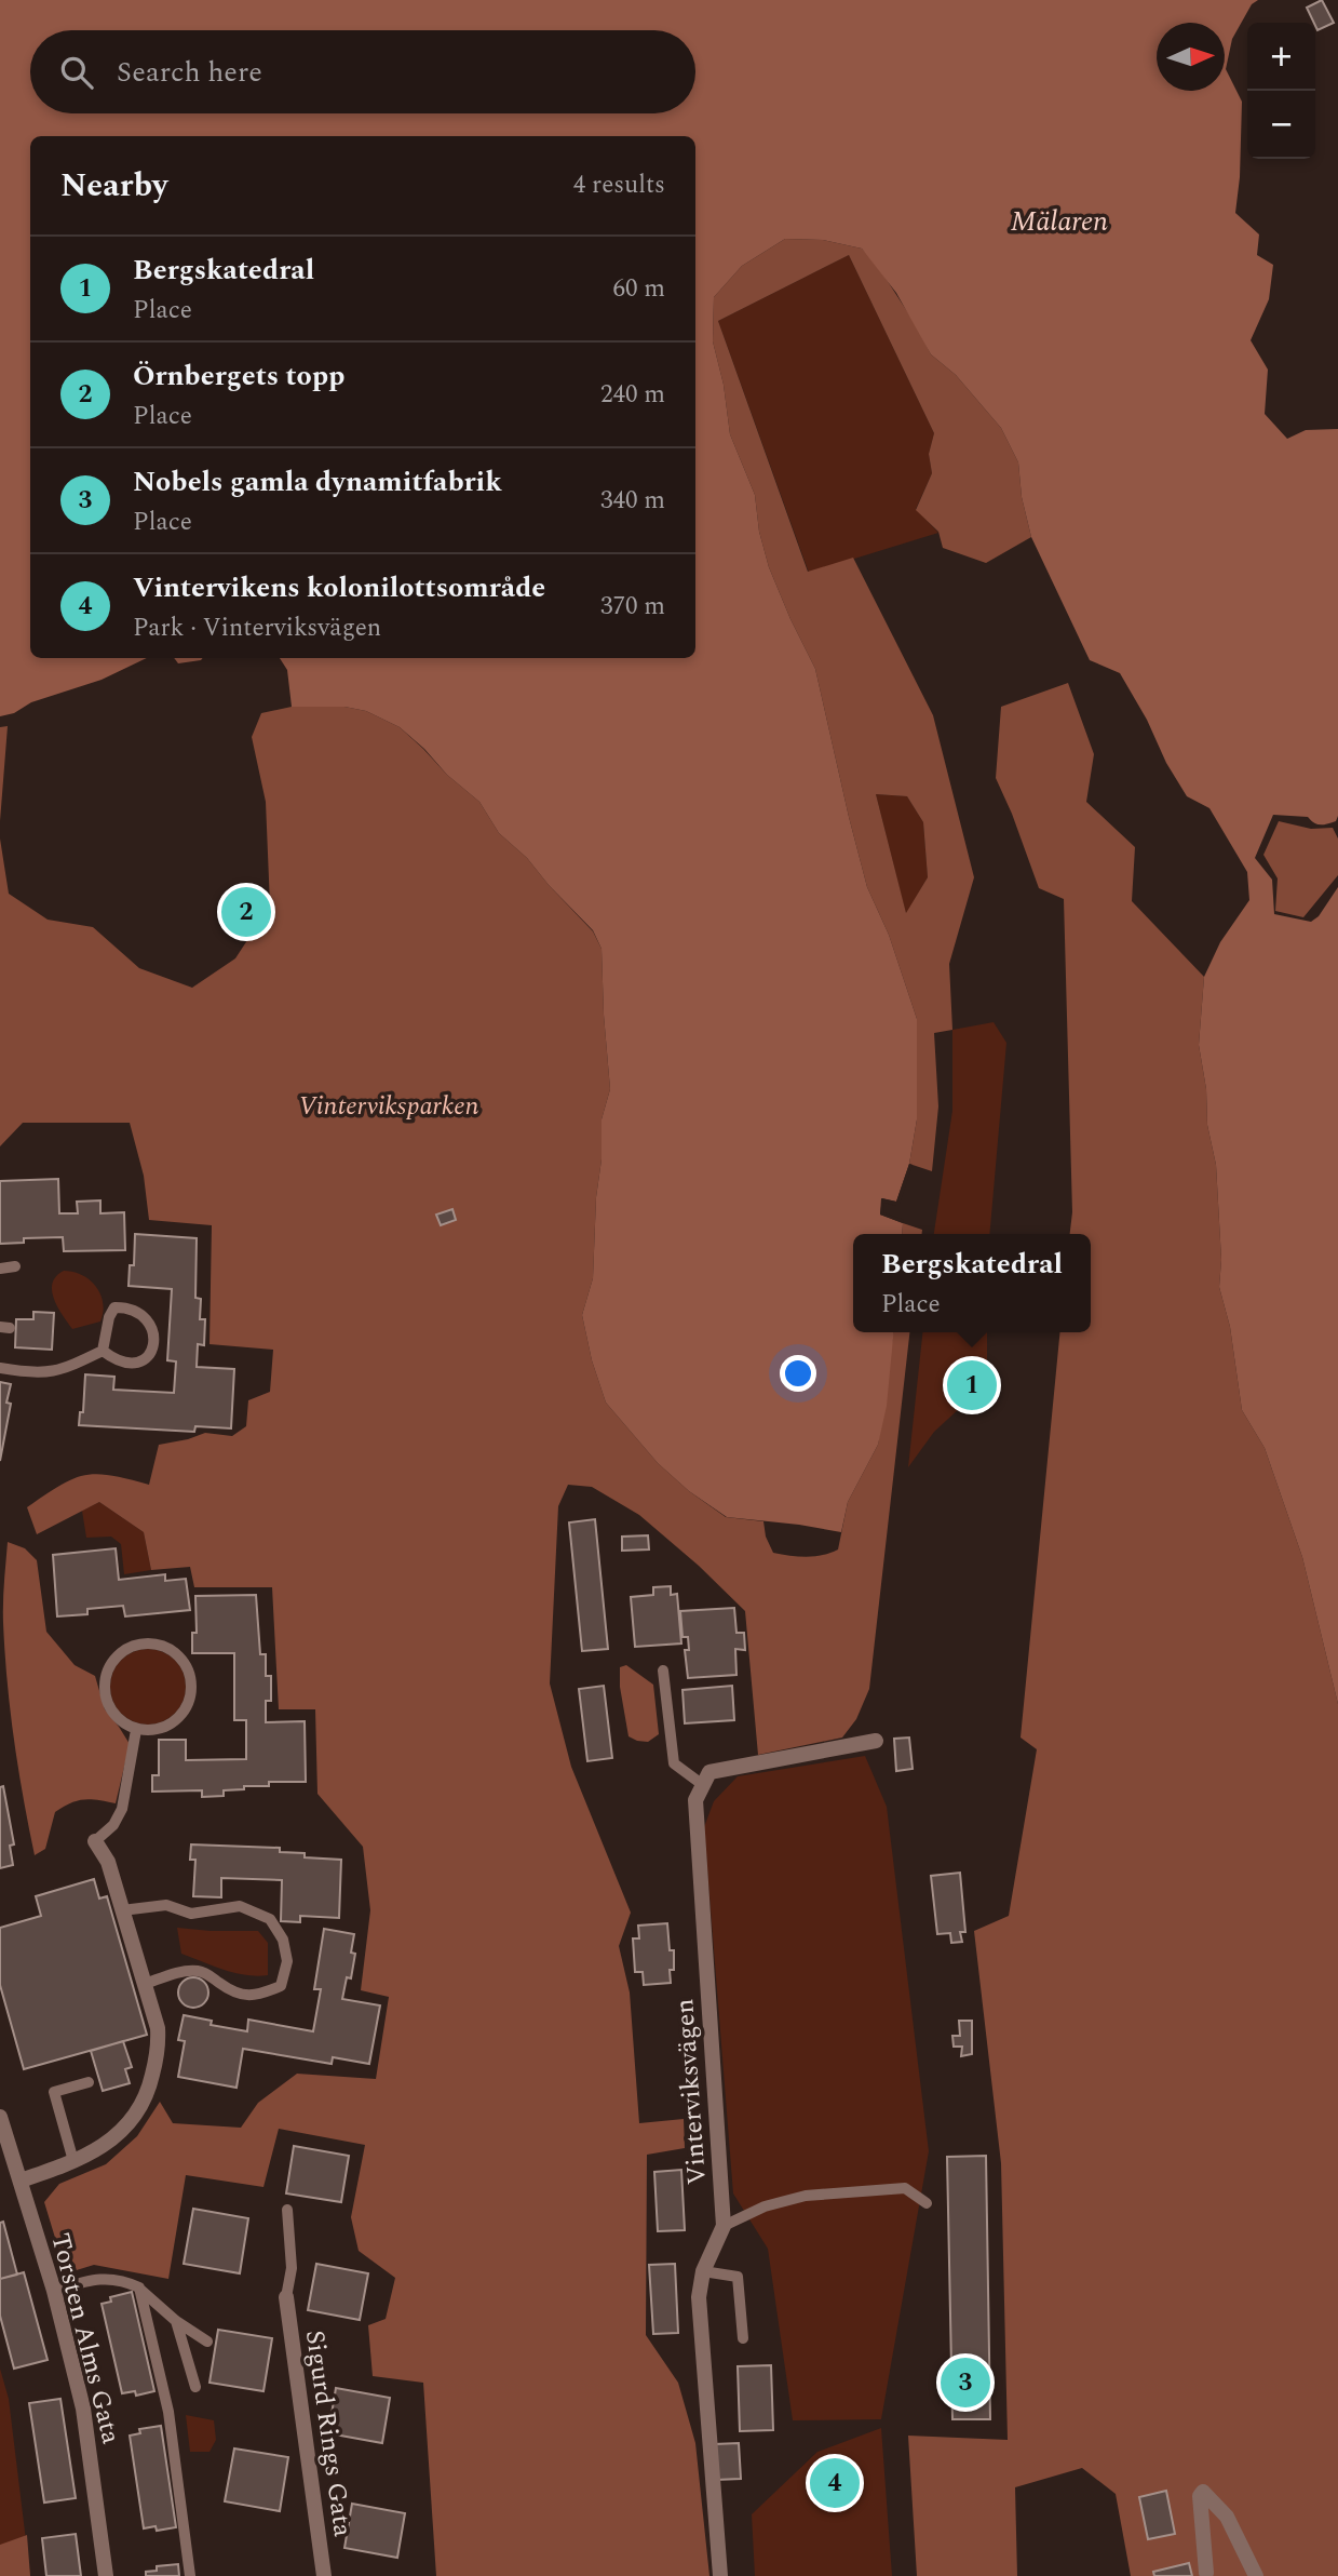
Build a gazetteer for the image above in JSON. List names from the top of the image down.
{
  "streets": {
    "street": ["Vinterviksvägen", "Torsten Alms Gata", "Sigurd Rings Gata"]
  },
  "water": ["Mälaren"],
  "parks": ["Vinterviksparken"],
  "north": "right",
  "page": {
    "map_buttons": ["+", "−"],
    "search": "Search here",
    "heading": ["Nearby", "4 results"],
    "list": [
      {
        "mark": "1",
        "name": "Bergskatedral",
        "note": "Place",
        "value": "60 m"
      },
      {
        "mark": "2",
        "name": "Örnbergets topp",
        "note": "Place",
        "value": "240 m"
      },
      {
        "mark": "3",
        "name": "Nobels gamla dynamitfabrik",
        "note": "Place",
        "value": "340 m"
      },
      {
        "mark": "4",
        "name": "Vintervikens kolonilottsområde",
        "note": "Park · Vinterviksvägen",
        "value": "370 m"
      }
    ],
    "pins": [
      "2",
      "1",
      "3",
      "4"
    ],
    "popup": ["Bergskatedral", "Place"]
  }
}
